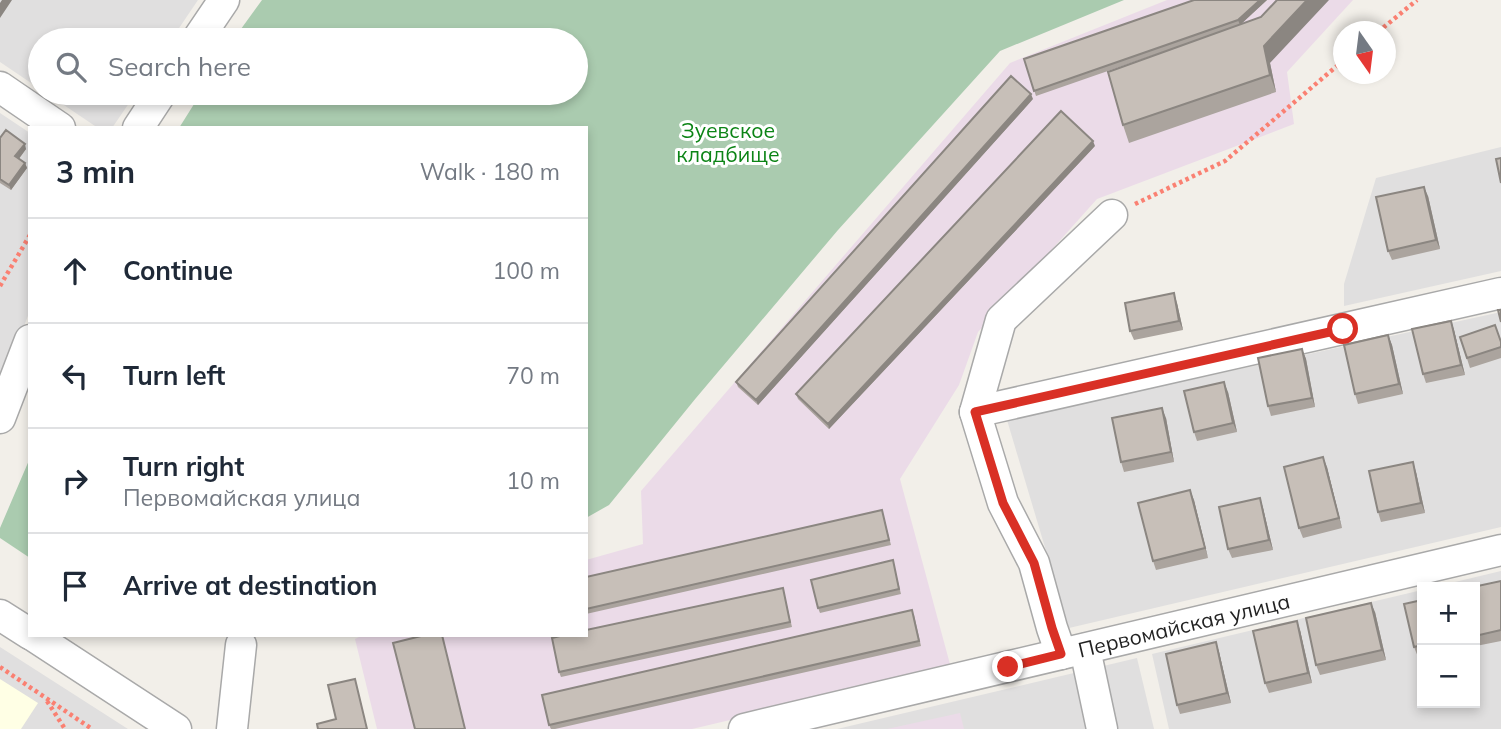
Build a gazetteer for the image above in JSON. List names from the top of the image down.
{
  "streets": {
    "street": ["Первомайская улица"]
  },
  "parks": ["Зуевское кладбище"],
  "north": "bottom",
  "page": {
    "search": "Search here",
    "heading": ["3 min", "Walk · 180 m"],
    "list": [
      ["Continue", "100 m"],
      ["Turn left", "70 m"],
      ["Turn right", "Первомайская улица", "10 m"],
      "Arrive at destination"
    ],
    "map_buttons": ["+", "−"]
  }
}
